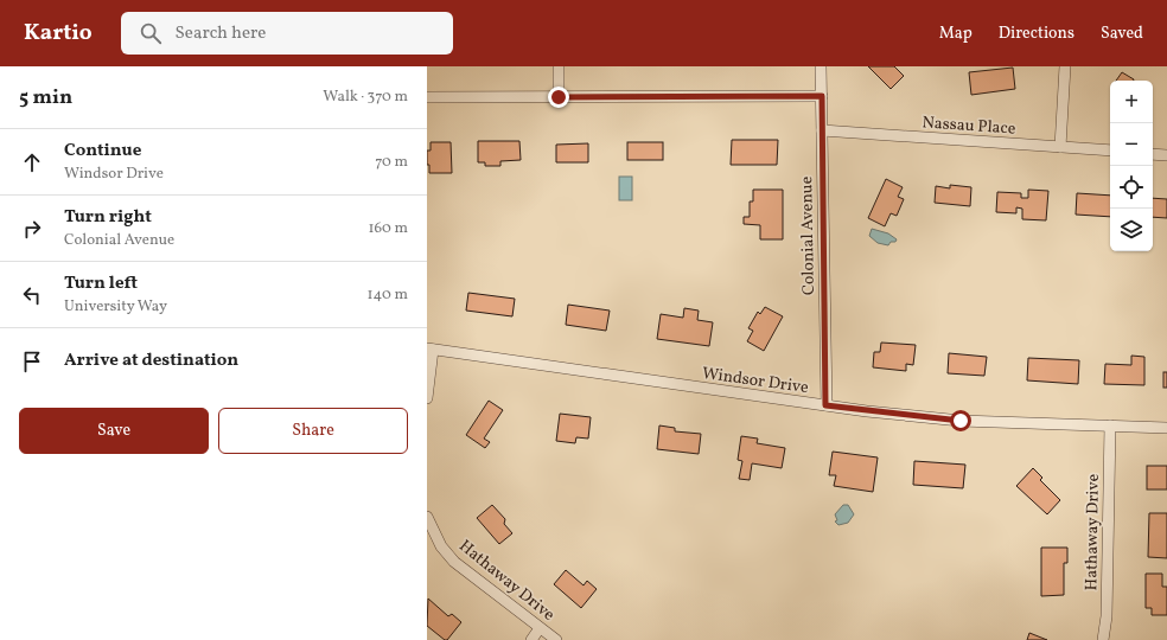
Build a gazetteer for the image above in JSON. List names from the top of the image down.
{
  "streets": {
    "street": [
      "Nassau Place",
      "Colonial Avenue",
      "Windsor Drive",
      "Hathaway Drive"
    ]
  },
  "crossings": [
    ["Nassau Place", "Colonial Avenue"],
    ["Colonial Avenue", "Windsor Drive"],
    ["Windsor Drive", "Hathaway Drive"]
  ],
  "page": {
    "header": "Kartio",
    "search": "Search here",
    "nav": ["Map", "Directions", "Saved"],
    "heading": ["5 min", "Walk · 370 m"],
    "map_buttons": ["+", "−"],
    "list": [
      ["Continue", "Windsor Drive", "70 m"],
      ["Turn right", "Colonial Avenue", "160 m"],
      ["Turn left", "University Way", "140 m"],
      "Arrive at destination"
    ],
    "buttons": ["Save", "Share"]
  }
}
